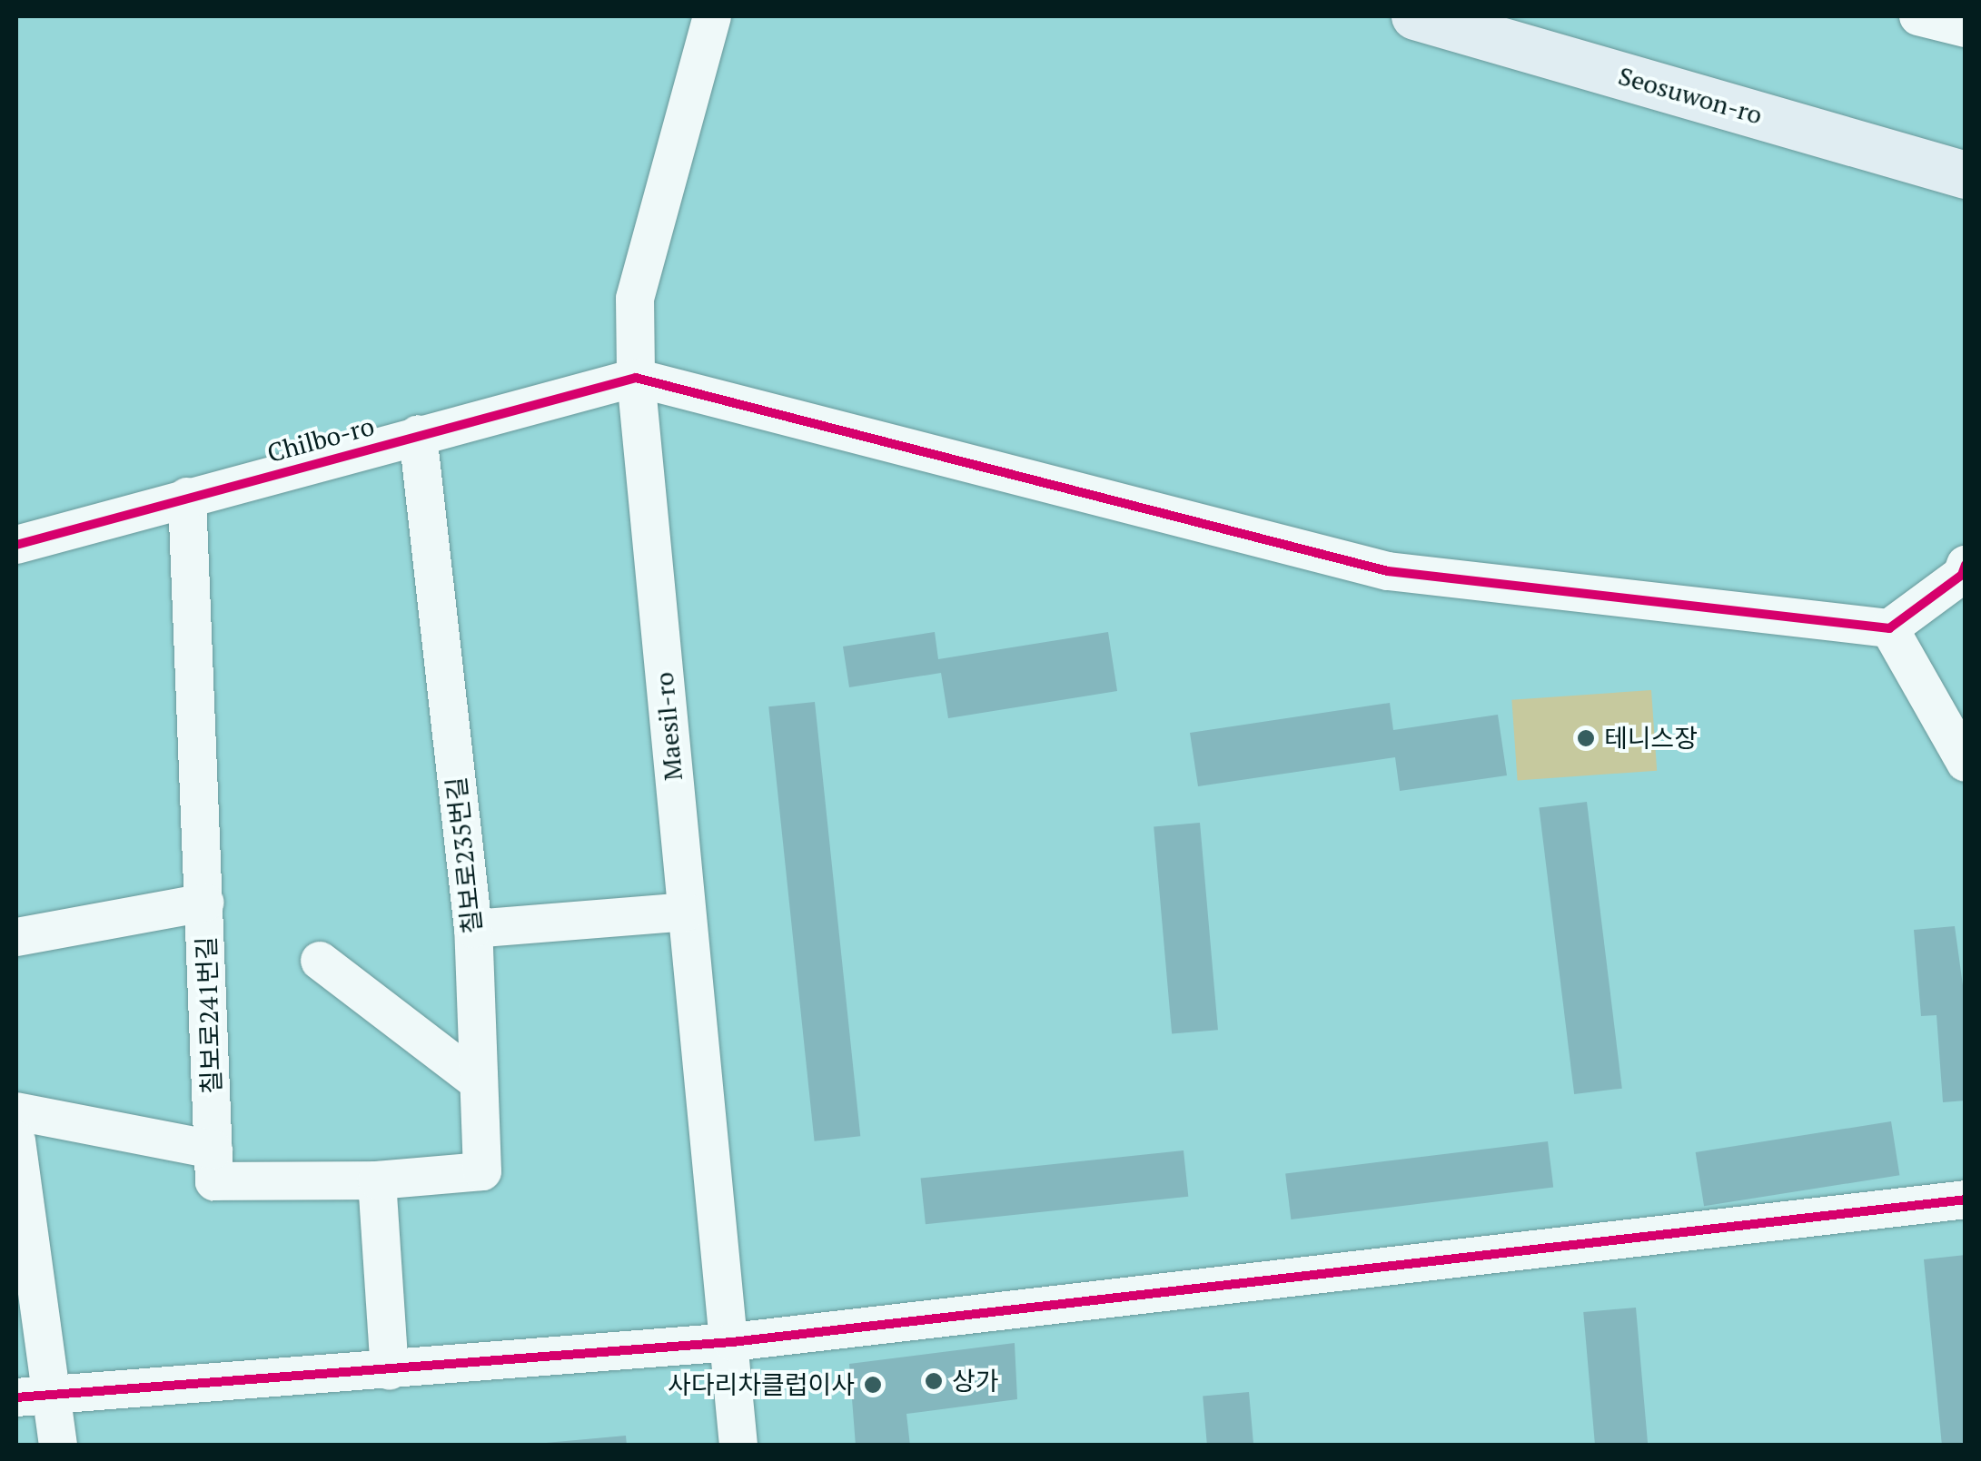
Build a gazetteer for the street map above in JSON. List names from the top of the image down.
{
  "streets": {
    "main road": ["Seosuwon-ro"],
    "street": [
      "Chilbo-ro",
      "Maesil-ro",
      "칠보로235번길",
      "칠보로241번길"
    ]
  },
  "crossings": [
    ["Chilbo-ro", "Maesil-ro"],
    ["Chilbo-ro", "칠보로235번길"],
    ["Chilbo-ro", "칠보로241번길"],
    ["칠보로235번길", "칠보로241번길"]
  ],
  "places": ["테니스장", "상가", "사다리차클럽이사"]
}
